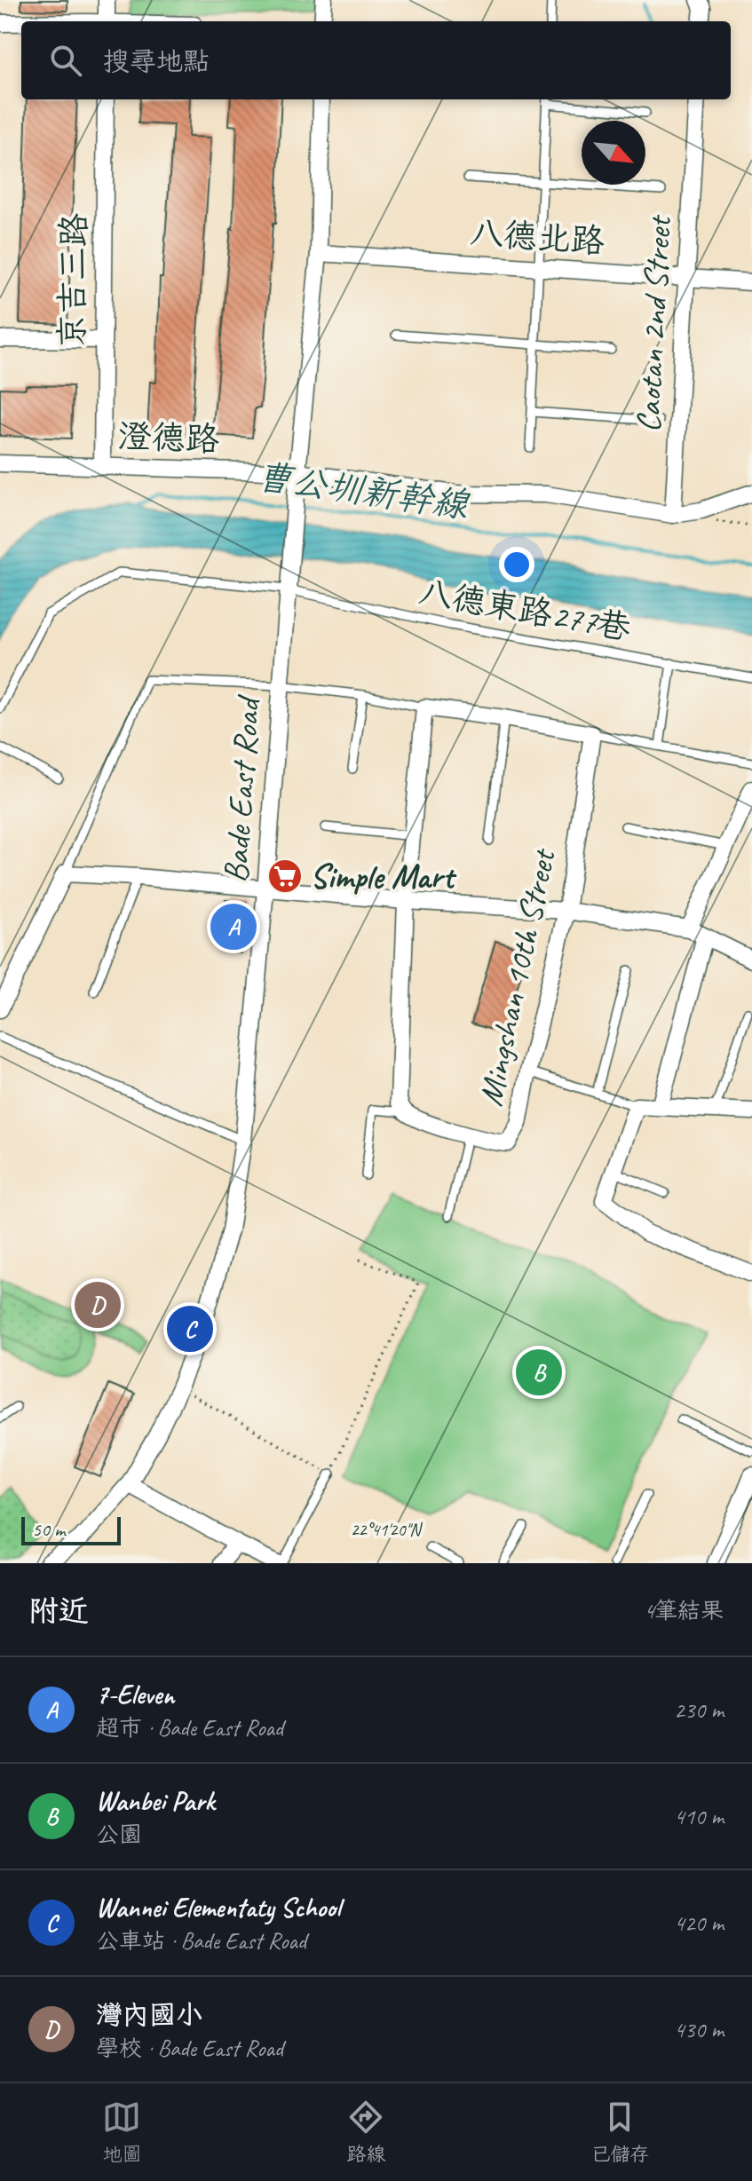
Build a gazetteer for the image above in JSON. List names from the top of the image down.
{
  "streets": {
    "street": [
      "八德北路",
      "京吉三路",
      "Caotan 2nd Street",
      "澄德路",
      "Bade East Road",
      "Mingshan 10th Street"
    ],
    "lane": ["八德東路277巷"]
  },
  "crossings": [
    ["八德北路", "Caotan 2nd Street"],
    ["八德北路", "Bade East Road"],
    ["京吉三路", "澄德路"],
    ["Caotan 2nd Street", "澄德路"],
    ["澄德路", "Bade East Road"],
    ["八德東路277巷", "Bade East Road"]
  ],
  "water": ["曹公圳新幹線"],
  "places": {
    "supermarket": ["Simple Mart"]
  },
  "scale_bar": "50 m",
  "north": "bottom right",
  "page": {
    "search": "搜尋地點",
    "pins": [
      "A",
      "D",
      "C",
      "B"
    ],
    "scale": "50 m",
    "heading": ["附近", "4筆結果"],
    "list": [
      {
        "mark": "A",
        "name": "7-Eleven",
        "note": "超市 · Bade East Road",
        "value": "230 m"
      },
      {
        "mark": "B",
        "name": "Wanbei Park",
        "note": "公園",
        "value": "410 m"
      },
      {
        "mark": "C",
        "name": "Wannei Elementaty School",
        "note": "公車站 · Bade East Road",
        "value": "420 m"
      },
      {
        "mark": "D",
        "name": "灣內國小",
        "note": "學校 · Bade East Road",
        "value": "430 m"
      }
    ],
    "nav": ["地圖", "路線", "已儲存"]
  },
  "coordinates": ["22°41'20\"N"]
}
